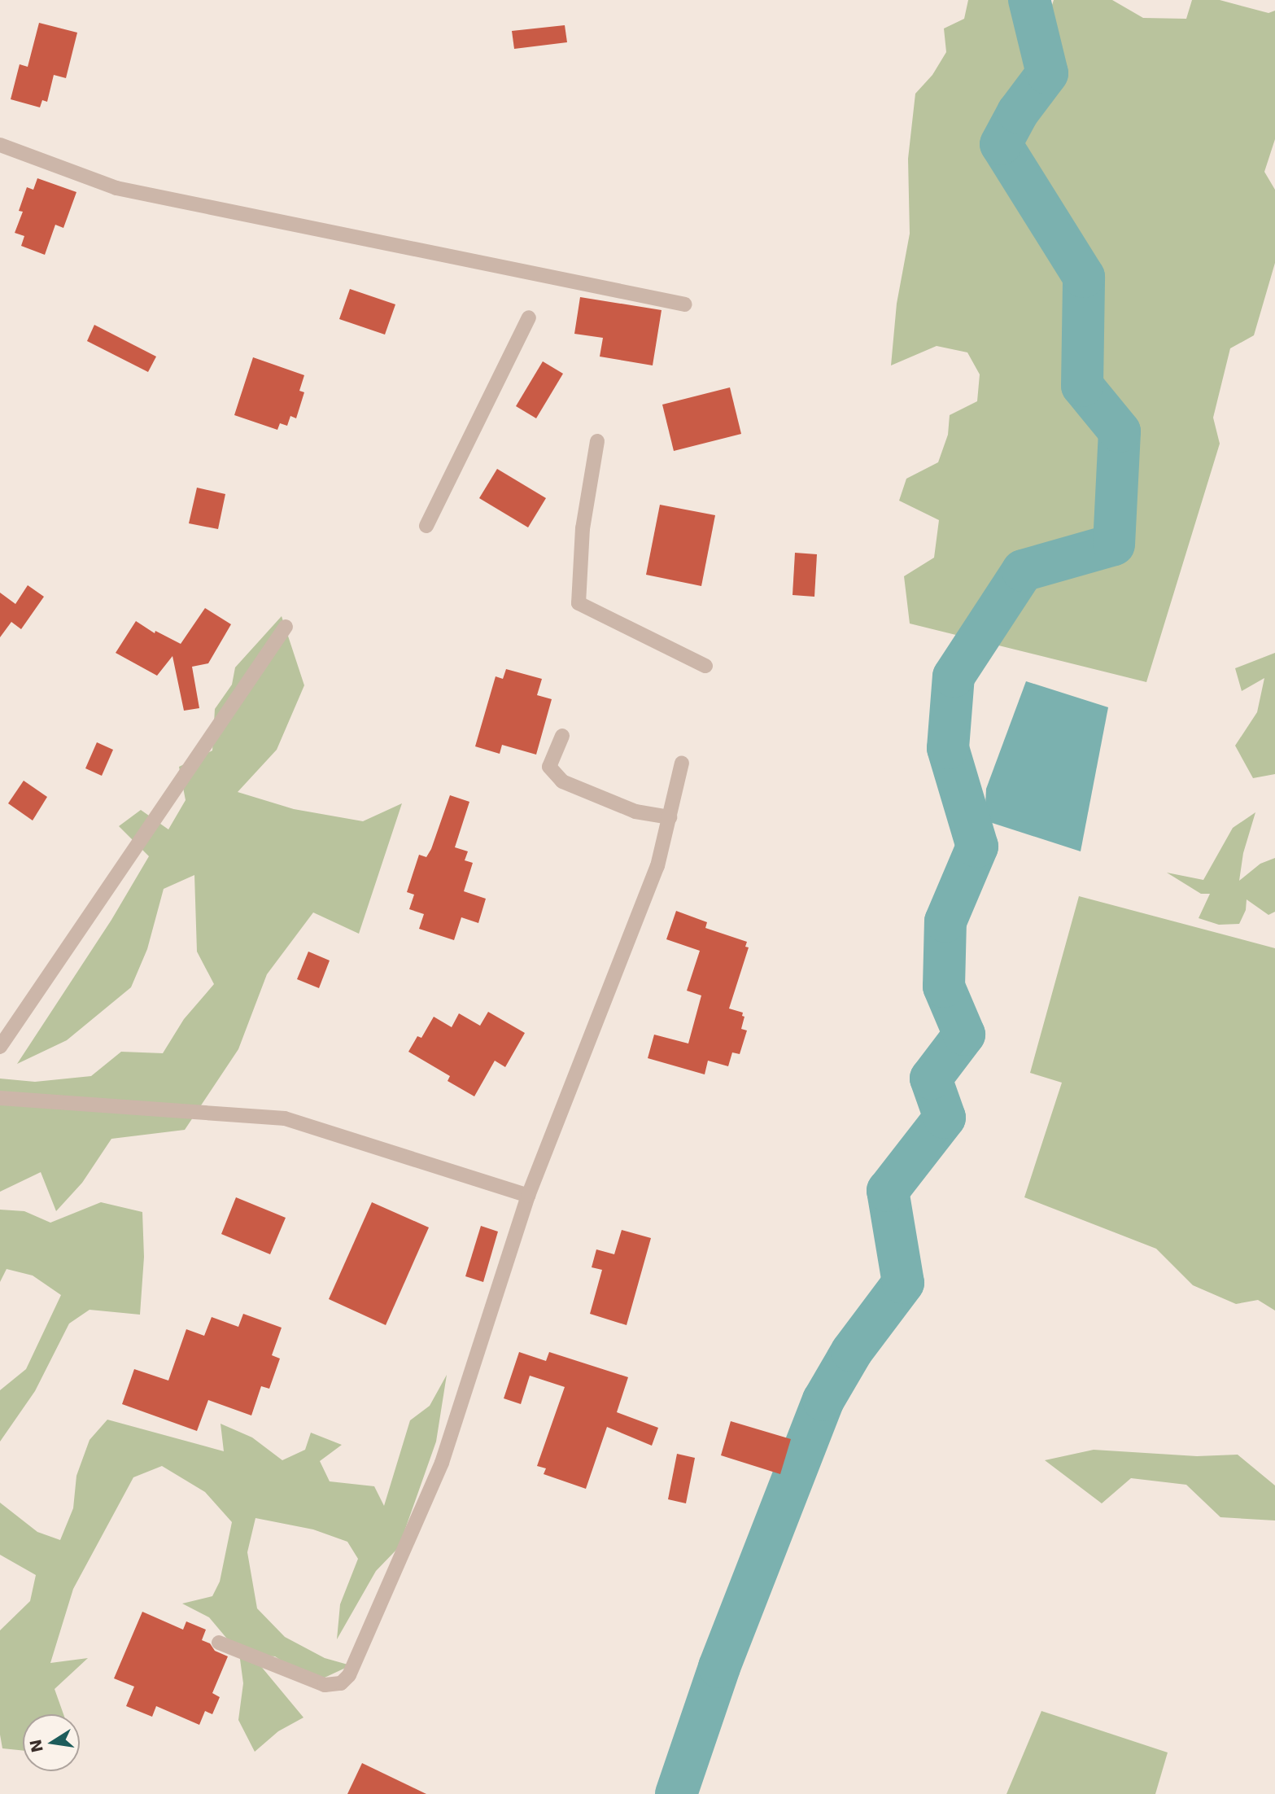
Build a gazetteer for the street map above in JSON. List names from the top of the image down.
{
  "north": "left"
}
